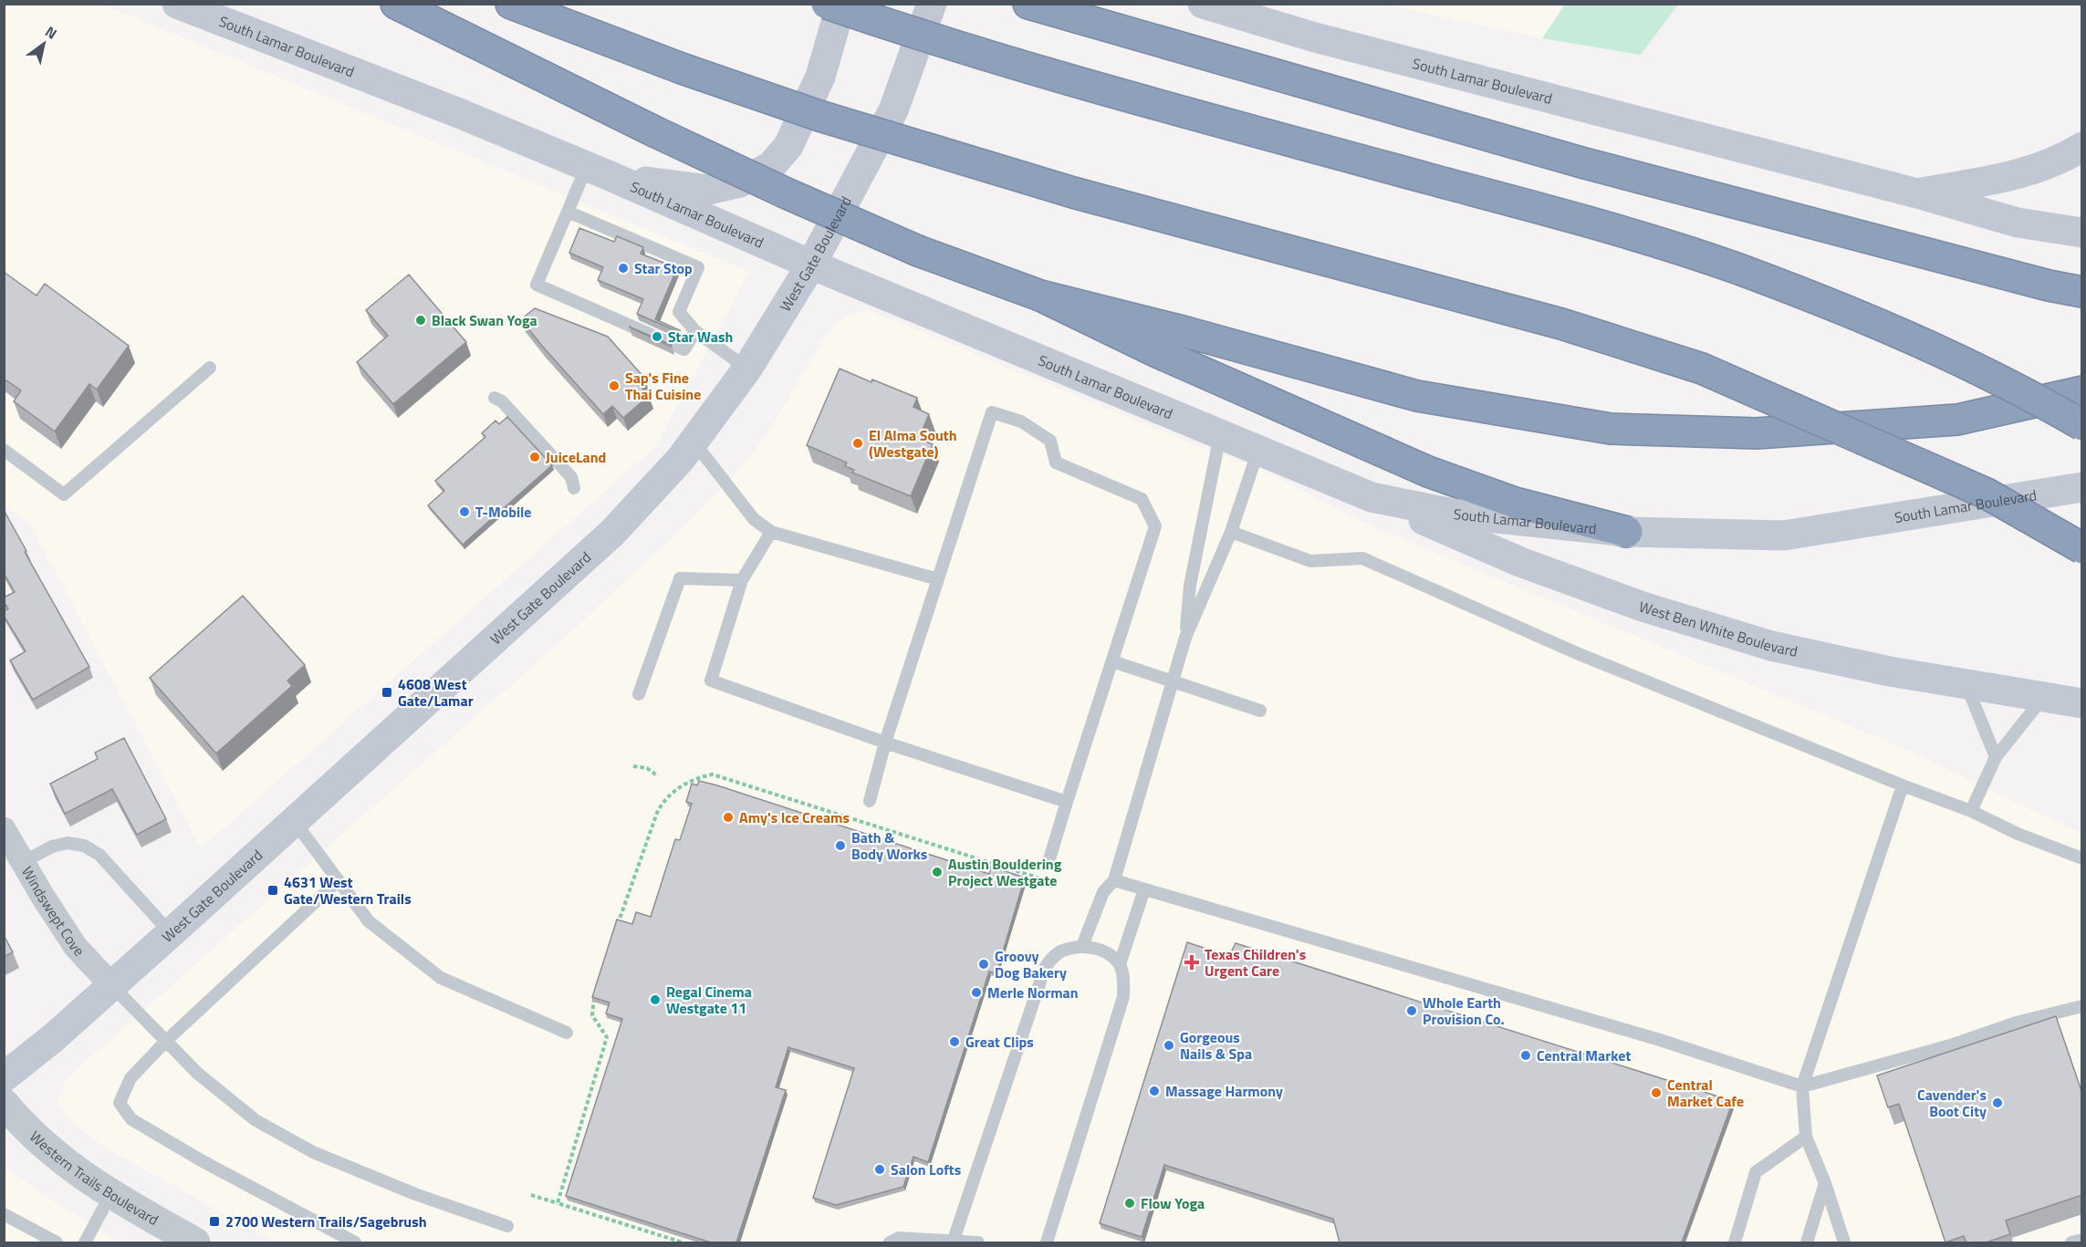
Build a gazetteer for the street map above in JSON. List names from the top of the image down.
{
  "streets": {
    "main road": ["South Lamar Boulevard", "West Gate Boulevard", "West Ben White Boulevard"],
    "street": ["Windswept Cove", "Western Trails Boulevard"]
  },
  "crossings": [
    ["South Lamar Boulevard", "West Gate Boulevard"],
    ["South Lamar Boulevard", "West Ben White Boulevard"],
    ["West Gate Boulevard", "Windswept Cove"]
  ],
  "places": {
    "other": [
      "Star Stop",
      "Black Swan Yoga",
      "Star Wash",
      "Sap's Fine Thai Cuisine",
      "El Alma South (Westgate)",
      "JuiceLand",
      "T-Mobile",
      "Amy's Ice Creams",
      "Bath & Body Works",
      "Austin Bouldering Project Westgate",
      "Groovy Dog Bakery",
      "Merle Norman",
      "Regal Cinema Westgate 11",
      "Whole Earth Provision Co.",
      "Great Clips",
      "Gorgeous Nails & Spa",
      "Central Market",
      "Massage Harmony",
      "Central Market Cafe",
      "Cavender's Boot City",
      "Salon Lofts",
      "Flow Yoga"
    ],
    "transit": ["4608 West Gate/Lamar", "4631 West Gate/Western Trails", "2700 Western Trails/Sagebrush"],
    "health": ["Texas Children's Urgent Care"]
  },
  "north": "top right"
}
